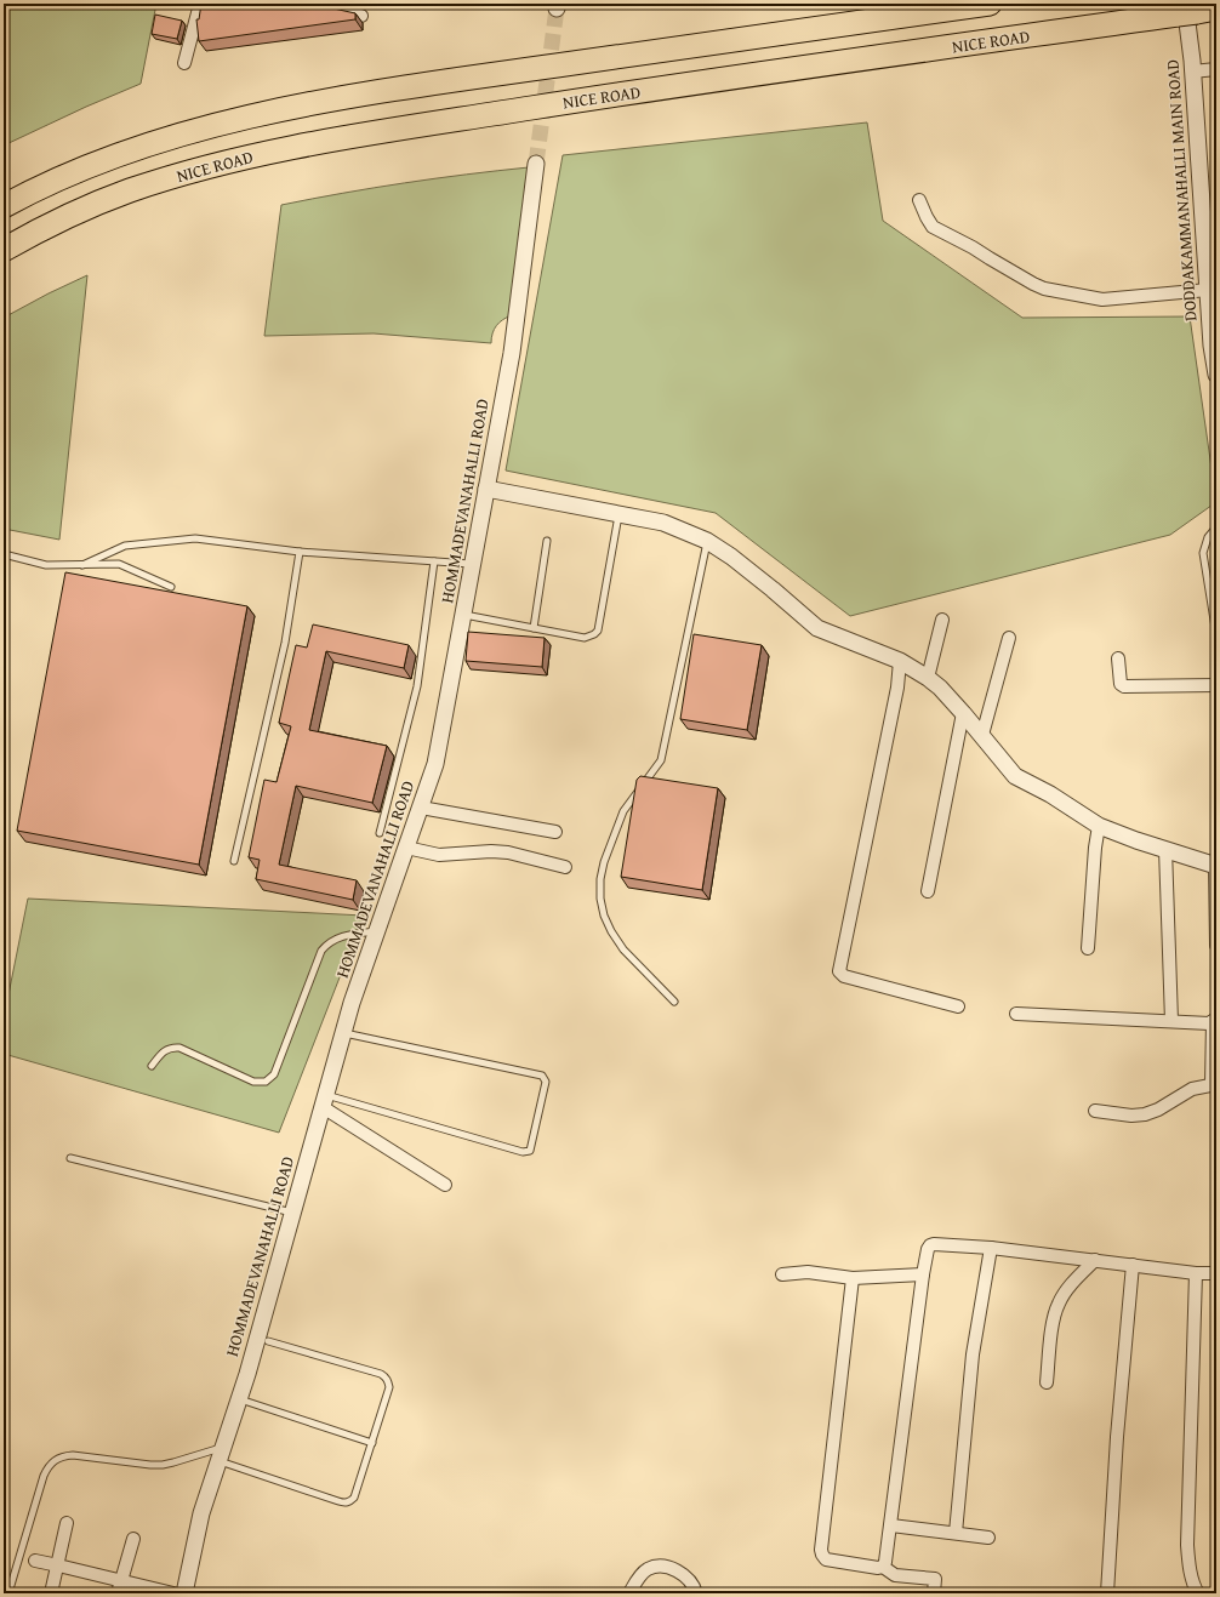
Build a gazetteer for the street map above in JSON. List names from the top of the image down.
{
  "streets": {
    "highway": ["NICE ROAD"],
    "street": ["DODDAKAMMANAHALLI MAIN ROAD", "HOMMADEVANAHALLI ROAD"]
  },
  "crossings": [
    ["NICE ROAD", "DODDAKAMMANAHALLI MAIN ROAD"]
  ]
}
